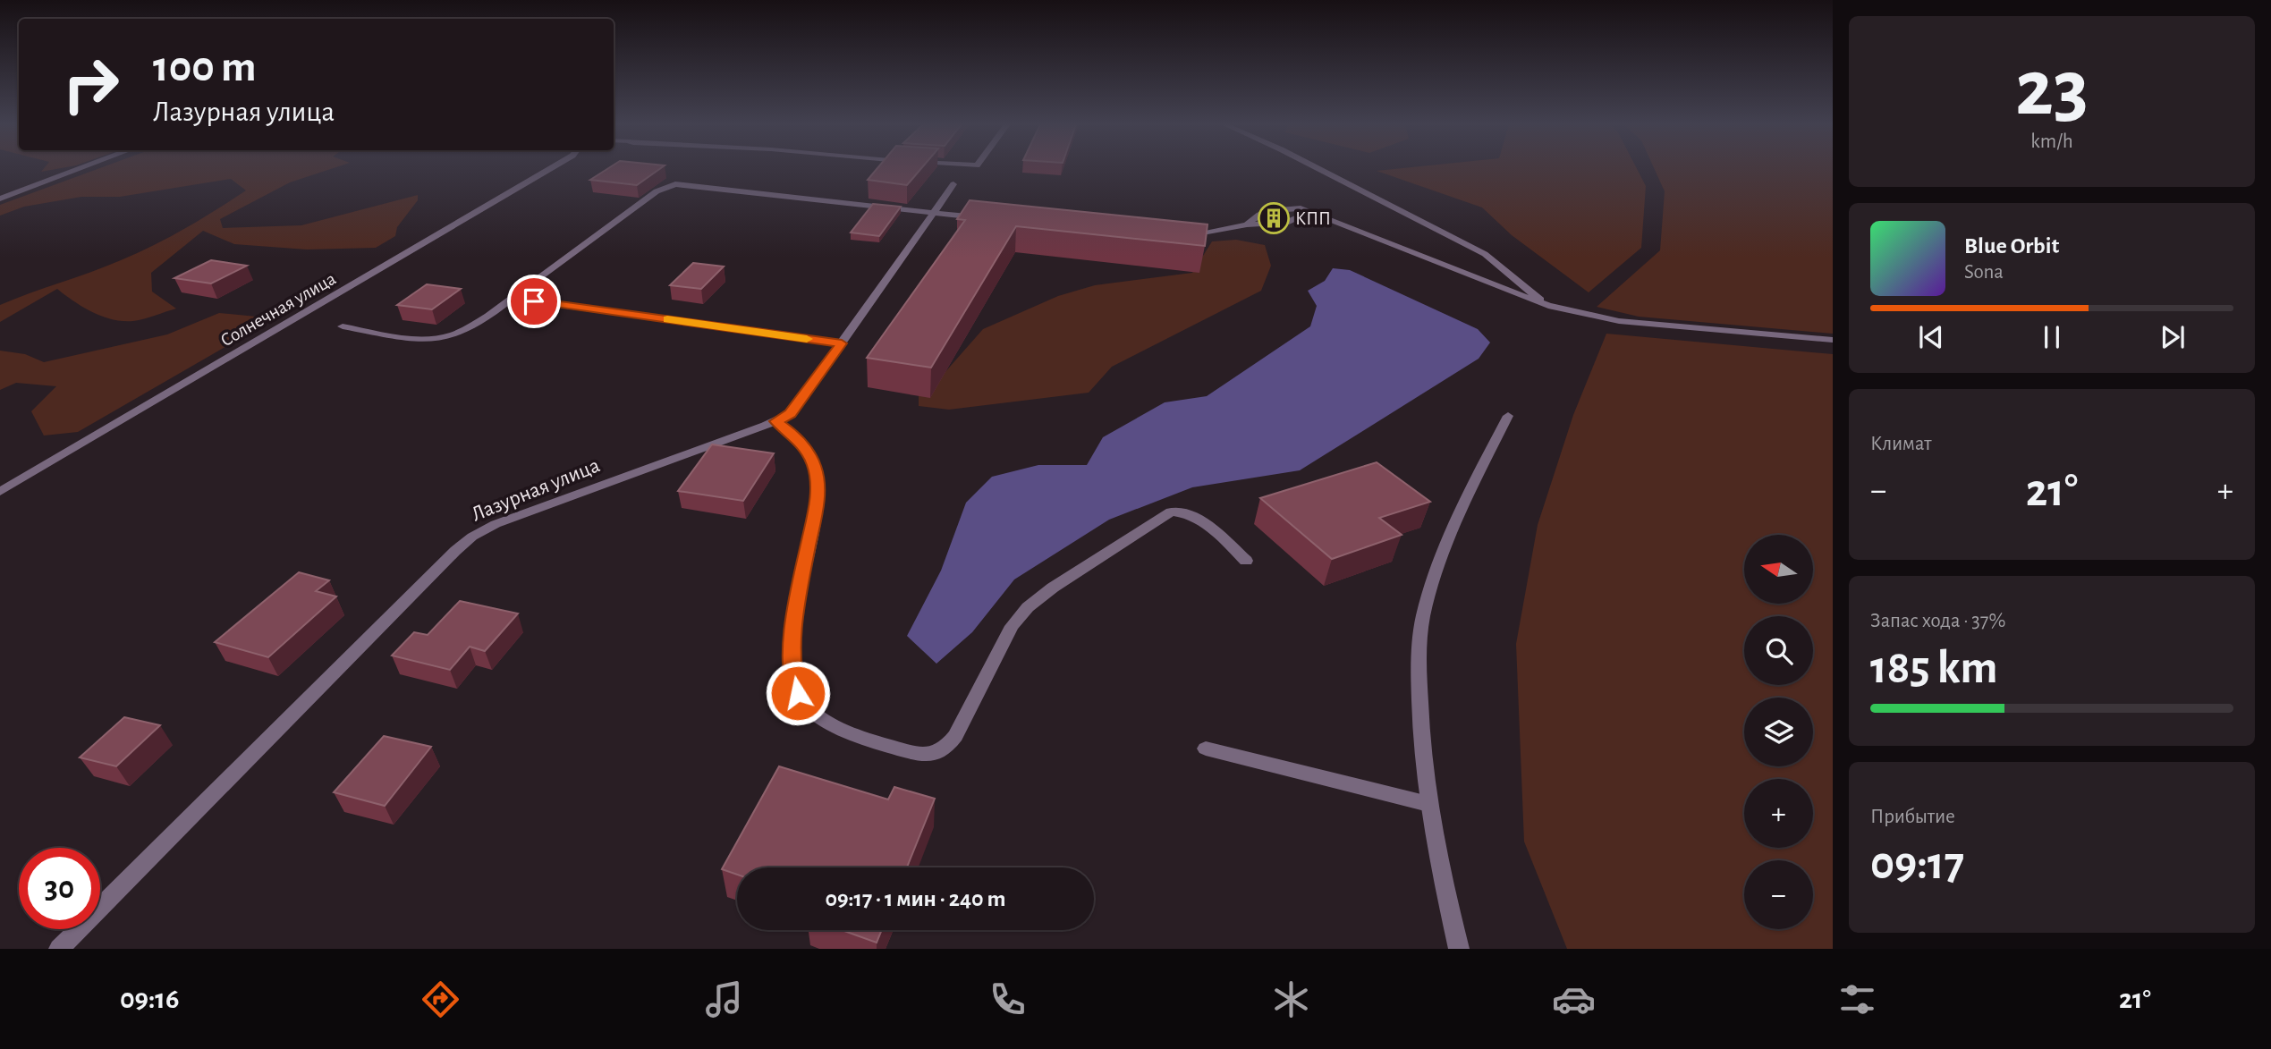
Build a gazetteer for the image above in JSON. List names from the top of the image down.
{
  "streets": {
    "street": ["Солнечная улица", "Лазурная улица"]
  },
  "places": {
    "building": ["КПП"]
  },
  "north": "left",
  "page": {
    "tile": [
      ["23", "km/h"],
      "Климат",
      ["Запас хода · 37%", "185 km"],
      ["Прибытие", "09:17"]
    ],
    "turn": ["100 m", "Лазурная улица"],
    "song": ["Blue Orbit", "Sona"],
    "heat": ["−", "21°", "+"],
    "map_buttons": ["+", "−"],
    "limit": "30",
    "trip": "09:17 · 1 мин · 240 m",
    "tabs": ["09:16", "21°"]
  }
}
